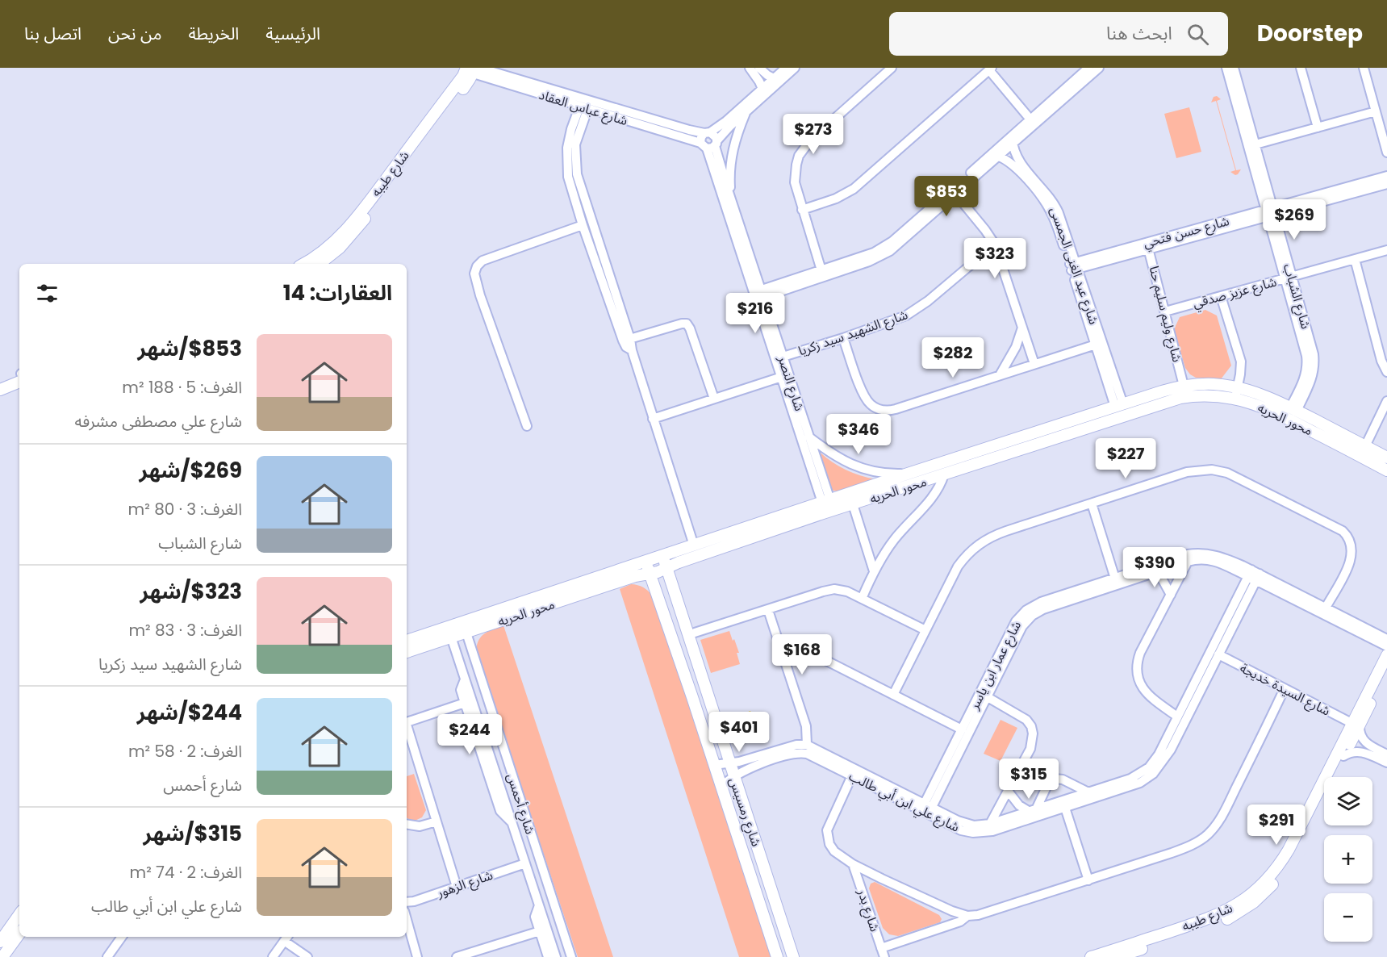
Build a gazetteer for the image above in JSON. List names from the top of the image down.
{
  "streets": {
    "main road": ["شارع طيبه", "محور الحريه", "شارع رمسيس"],
    "street": [
      "شارع عباس العقاد",
      "شارع حسن فتحي",
      "شارع عبد الغنى الجمسى",
      "شارع عزيز صدقي",
      "شارع الشباب",
      "شارع وليم سليم حنا",
      "شارع الشهيد سيد زكريا",
      "شارع النصر",
      "شارع عمار ابن ياسر",
      "شارع السيدة خديجة",
      "شارع علي ابن أبي طالب",
      "شارع أحمس",
      "شارع الزهور",
      "شارع بدر"
    ]
  },
  "crossings": [
    ["شارع عباس العقاد", "شارع طيبه"],
    ["شارع عباس العقاد", "شارع النصر"],
    ["شارع طيبه", "شارع السيدة خديجة"],
    ["شارع حسن فتحي", "شارع عبد الغنى الجمسى"],
    ["شارع حسن فتحي", "شارع الشباب"],
    ["شارع حسن فتحي", "شارع وليم سليم حنا"],
    ["شارع عبد الغنى الجمسى", "محور الحريه"],
    ["شارع عزيز صدقي", "شارع الشباب"],
    ["شارع عزيز صدقي", "شارع وليم سليم حنا"],
    ["شارع الشباب", "محور الحريه"],
    ["شارع وليم سليم حنا", "محور الحريه"],
    ["شارع الشهيد سيد زكريا", "شارع النصر"],
    ["شارع النصر", "محور الحريه"],
    ["محور الحريه", "شارع أحمس"],
    ["محور الحريه", "شارع رمسيس"],
    ["شارع عمار ابن ياسر", "شارع علي ابن أبي طالب"],
    ["شارع السيدة خديجة", "شارع علي ابن أبي طالب"],
    ["شارع علي ابن أبي طالب", "شارع رمسيس"],
    ["شارع أحمس", "شارع الزهور"]
  ],
  "page": {
    "header": "Doorstep",
    "search": "ابحث هنا",
    "nav": [
      "الرئيسية",
      "الخريطة",
      "من نحن",
      "اتصل بنا"
    ],
    "price": [
      "$273",
      "$853",
      "$269",
      "$323",
      "$216",
      "$282",
      "$346",
      "$227",
      "$390",
      "$168",
      "$401",
      "$244",
      "$315",
      "$291"
    ],
    "heading": "العقارات: 14",
    "list": [
      {
        "name": "$853/شهر",
        "note": "الغرف: 5 · 188 m² · شارع علي مصطفى مشرفه"
      },
      {
        "name": "$269/شهر",
        "note": "الغرف: 3 · 80 m² · شارع الشباب"
      },
      {
        "name": "$323/شهر",
        "note": "الغرف: 3 · 83 m² · شارع الشهيد سيد زكريا"
      },
      {
        "name": "$244/شهر",
        "note": "الغرف: 2 · 58 m² · شارع أحمس"
      },
      {
        "name": "$315/شهر",
        "note": "الغرف: 2 · 74 m² · شارع علي ابن أبي طالب"
      }
    ],
    "map_buttons": ["+", "−"]
  }
}
